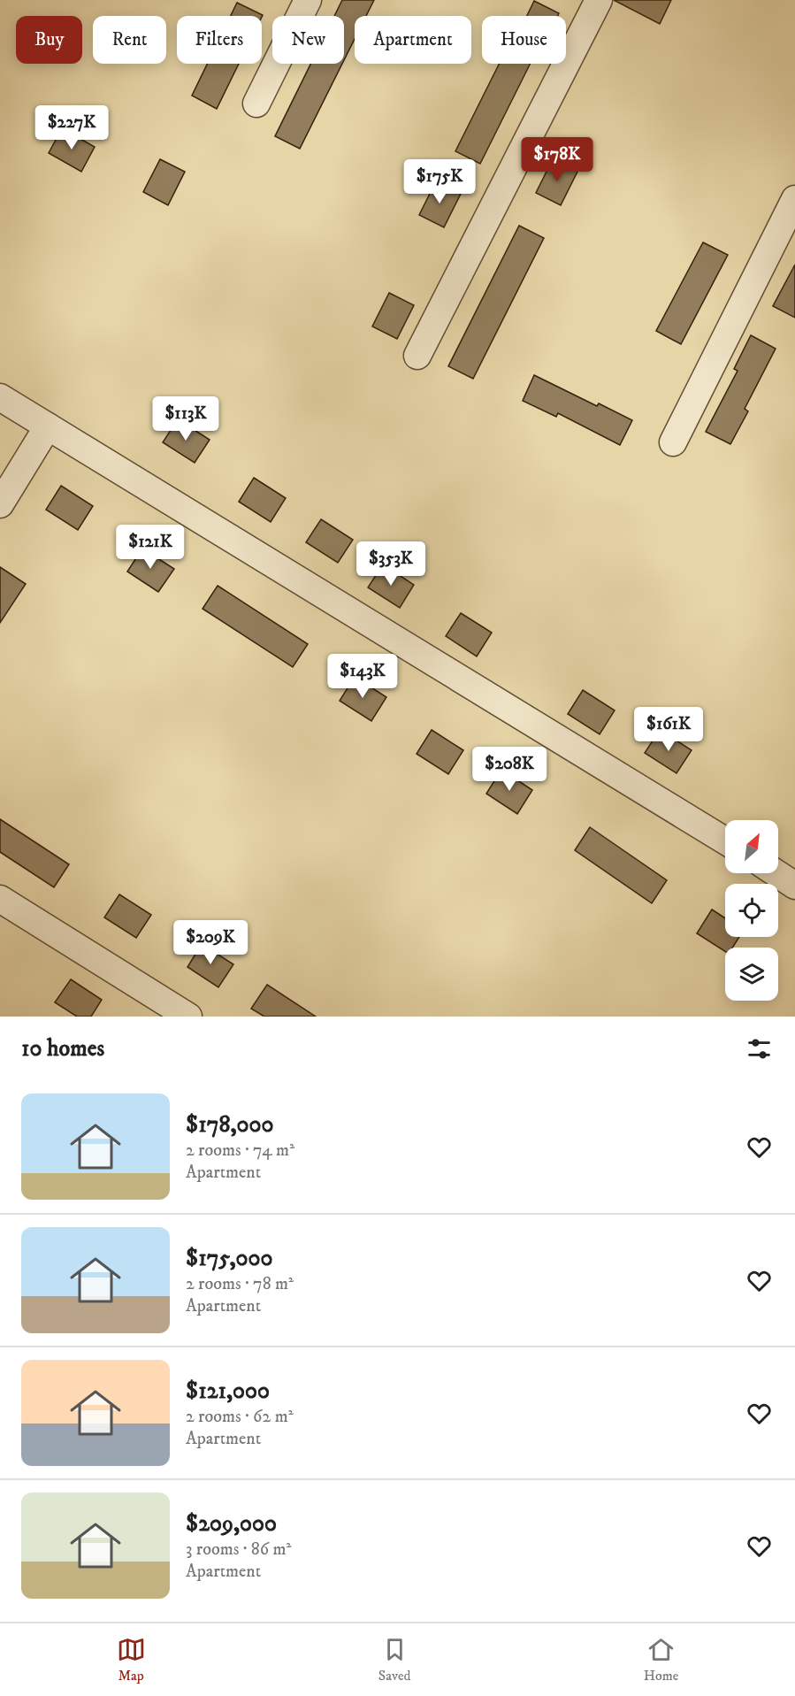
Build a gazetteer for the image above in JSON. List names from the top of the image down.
{
  "north": "top right",
  "page": {
    "chip": [
      "Buy",
      "Rent",
      "Filters",
      "New",
      "Apartment",
      "House"
    ],
    "price": [
      "$227K",
      "$178K",
      "$175K",
      "$113K",
      "$121K",
      "$353K",
      "$143K",
      "$161K",
      "$208K",
      "$209K"
    ],
    "heading": "10 homes",
    "list": [
      {
        "name": "$178,000",
        "note": "2 rooms · 74 m² · Apartment"
      },
      {
        "name": "$175,000",
        "note": "2 rooms · 78 m² · Apartment"
      },
      {
        "name": "$121,000",
        "note": "2 rooms · 62 m² · Apartment"
      },
      {
        "name": "$209,000",
        "note": "3 rooms · 86 m² · Apartment"
      }
    ],
    "tabs": ["Map", "Saved", "Home"]
  }
}
